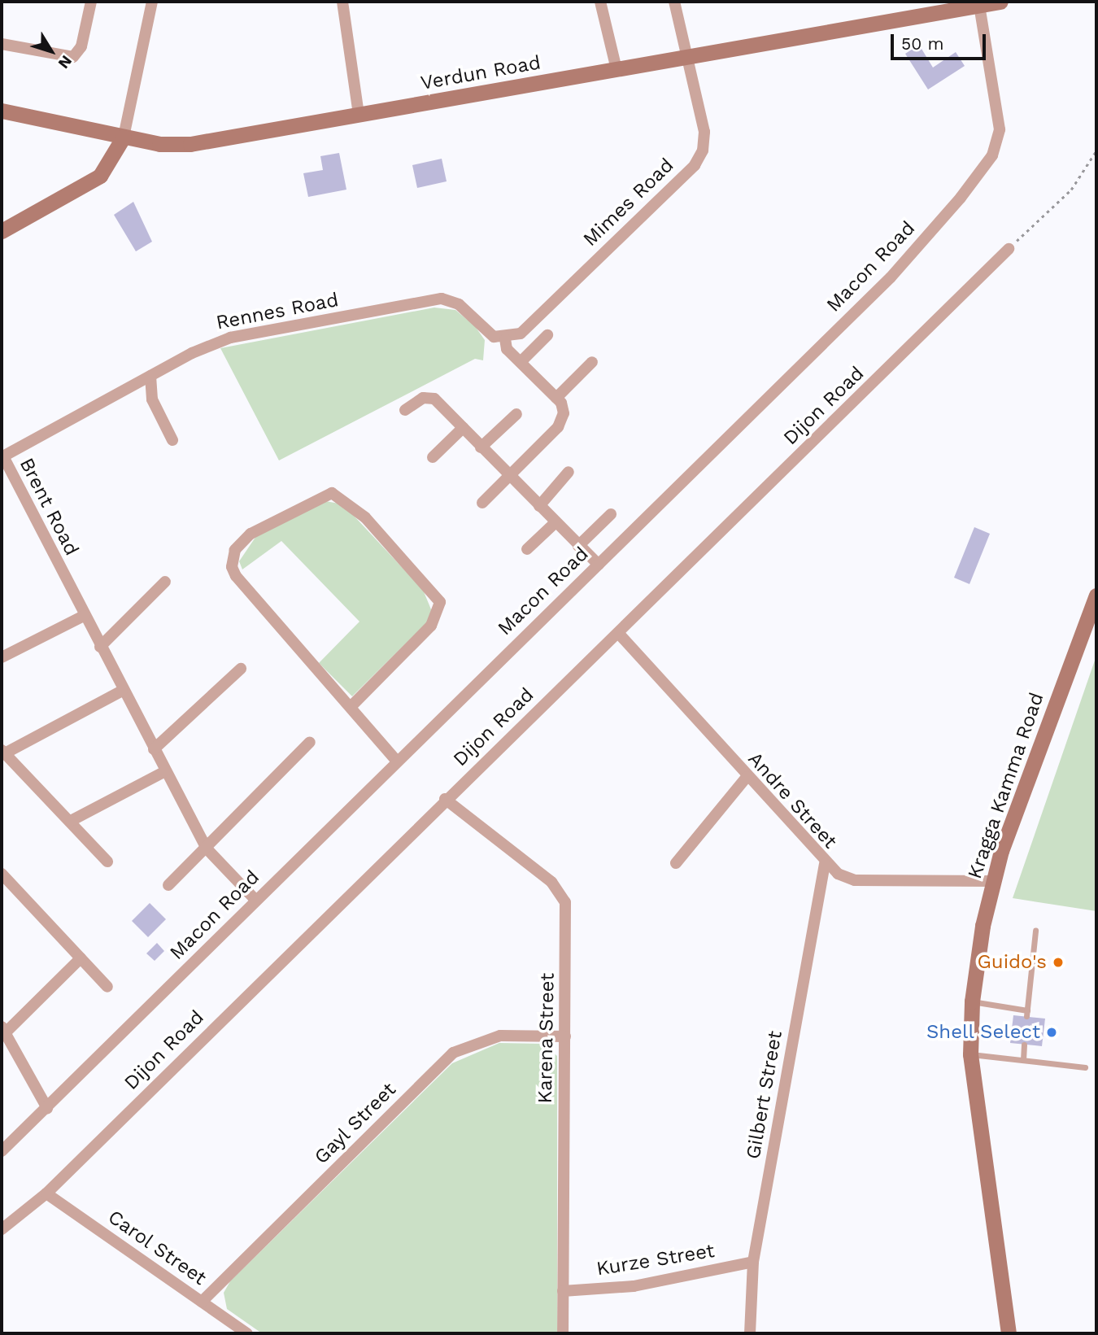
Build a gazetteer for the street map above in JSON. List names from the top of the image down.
{
  "streets": {
    "street": [
      "Verdun Road",
      "Mimes Road",
      "Macon Road",
      "Rennes Road",
      "Dijon Road",
      "Brent Road",
      "Kragga Kamma Road",
      "Andre Street",
      "Karena Street",
      "Gilbert Street",
      "Gayl Street",
      "Carol Street",
      "Kurze Street"
    ]
  },
  "crossings": [
    ["Verdun Road", "Mimes Road"],
    ["Verdun Road", "Macon Road"],
    ["Mimes Road", "Rennes Road"],
    ["Macon Road", "Brent Road"],
    ["Rennes Road", "Brent Road"],
    ["Dijon Road", "Andre Street"],
    ["Dijon Road", "Karena Street"],
    ["Dijon Road", "Carol Street"],
    ["Kragga Kamma Road", "Andre Street"],
    ["Andre Street", "Gilbert Street"],
    ["Karena Street", "Gayl Street"],
    ["Karena Street", "Kurze Street"],
    ["Gilbert Street", "Kurze Street"],
    ["Gayl Street", "Carol Street"]
  ],
  "places": ["Guido's", "Shell Select"],
  "scale_bar": "50 m",
  "north": "bottom right"
}
